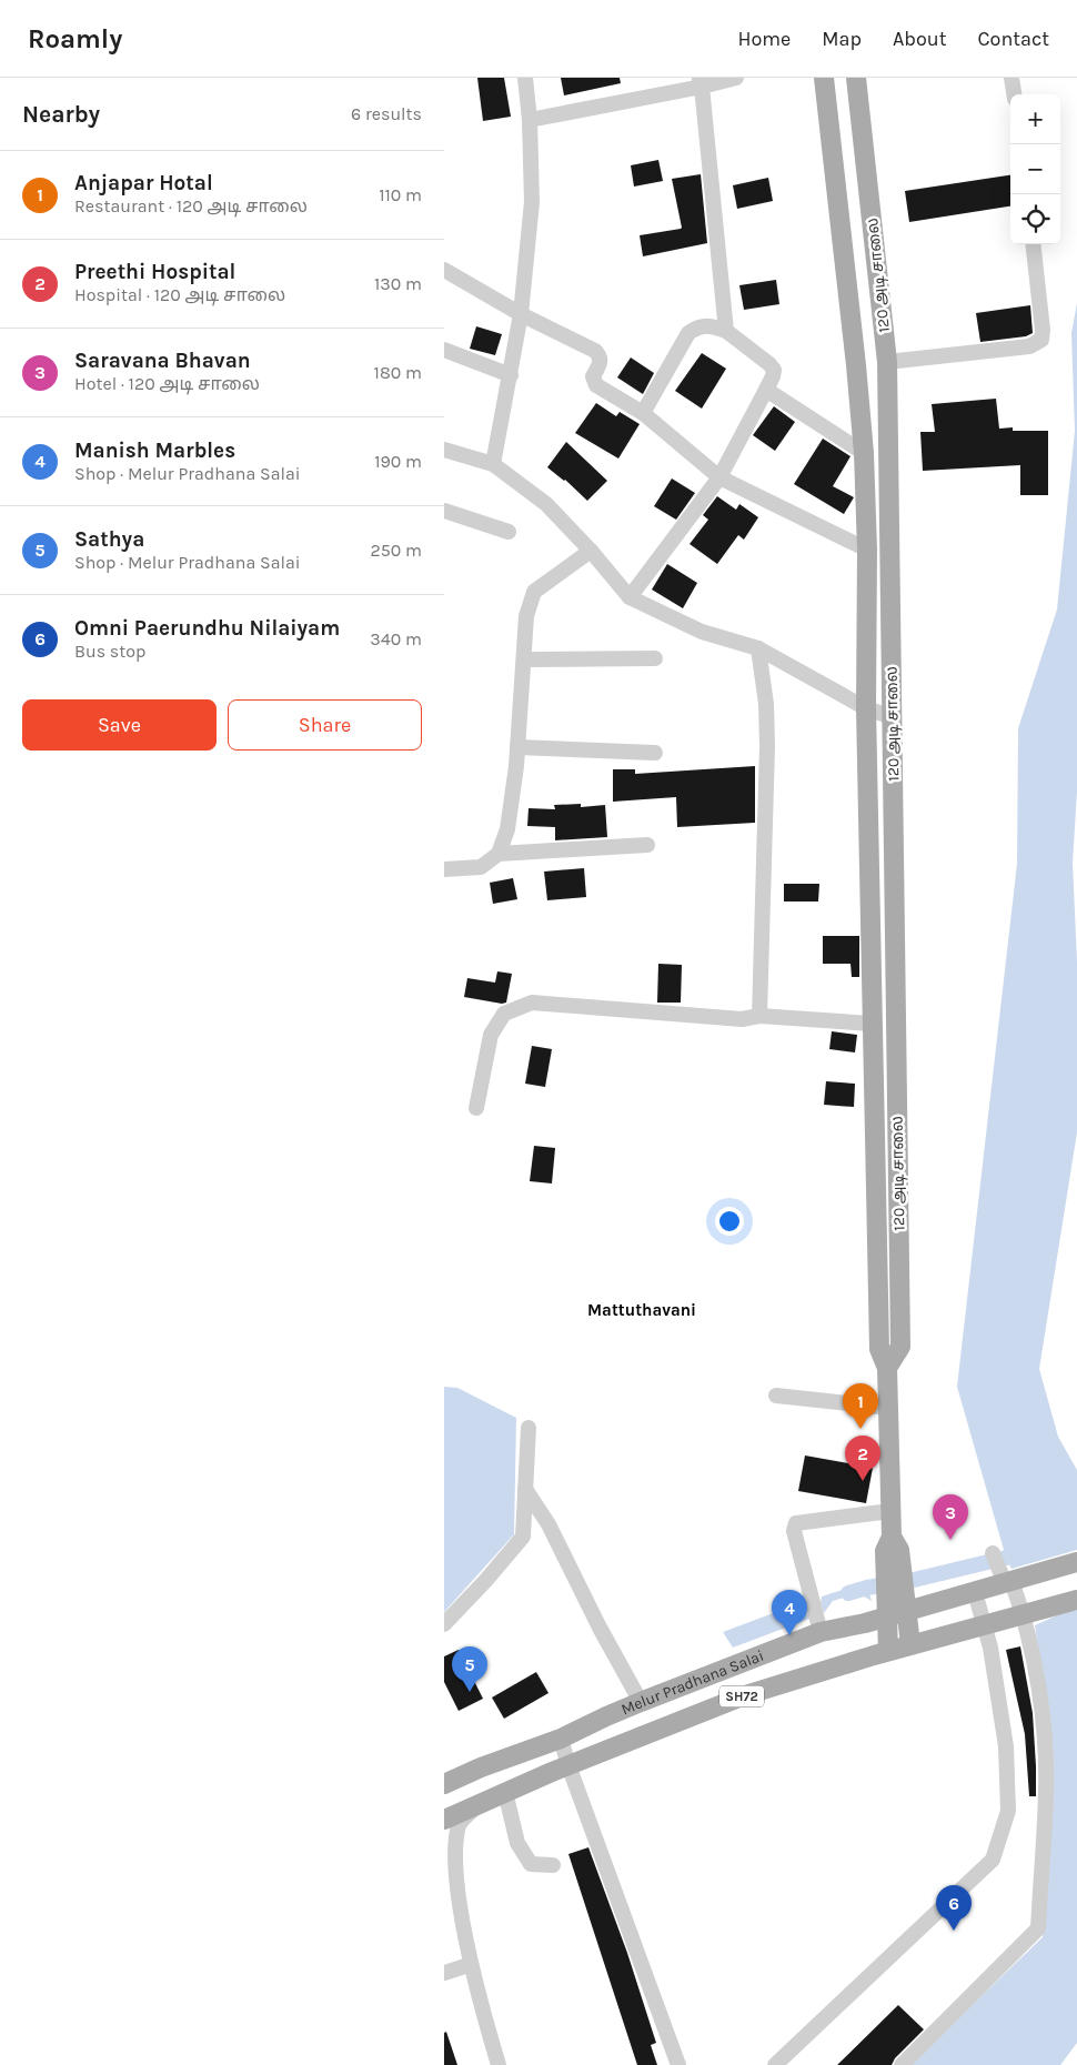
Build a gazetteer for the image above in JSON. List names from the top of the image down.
{
  "streets": {
    "main road": ["120 அடி சாலை", "Melur Pradhana Salai", "SH72"]
  },
  "crossings": [
    ["120 அடி சாலை", "Melur Pradhana Salai"]
  ],
  "districts": ["Mattuthavani"],
  "page": {
    "header": "Roamly",
    "nav": [
      "Home",
      "Map",
      "About",
      "Contact"
    ],
    "heading": ["Nearby", "6 results"],
    "map_buttons": ["+", "−"],
    "list": [
      {
        "mark": "1",
        "name": "Anjapar Hotal",
        "note": "Restaurant · 120 அடி சாலை",
        "value": "110 m"
      },
      {
        "mark": "2",
        "name": "Preethi Hospital",
        "note": "Hospital · 120 அடி சாலை",
        "value": "130 m"
      },
      {
        "mark": "3",
        "name": "Saravana Bhavan",
        "note": "Hotel · 120 அடி சாலை",
        "value": "180 m"
      },
      {
        "mark": "4",
        "name": "Manish Marbles",
        "note": "Shop · Melur Pradhana Salai",
        "value": "190 m"
      },
      {
        "mark": "5",
        "name": "Sathya",
        "note": "Shop · Melur Pradhana Salai",
        "value": "250 m"
      },
      {
        "mark": "6",
        "name": "Omni Paerundhu Nilaiyam",
        "note": "Bus stop",
        "value": "340 m"
      }
    ],
    "buttons": ["Save", "Share"],
    "pins": [
      "1",
      "2",
      "3",
      "4",
      "5",
      "6"
    ]
  }
}
